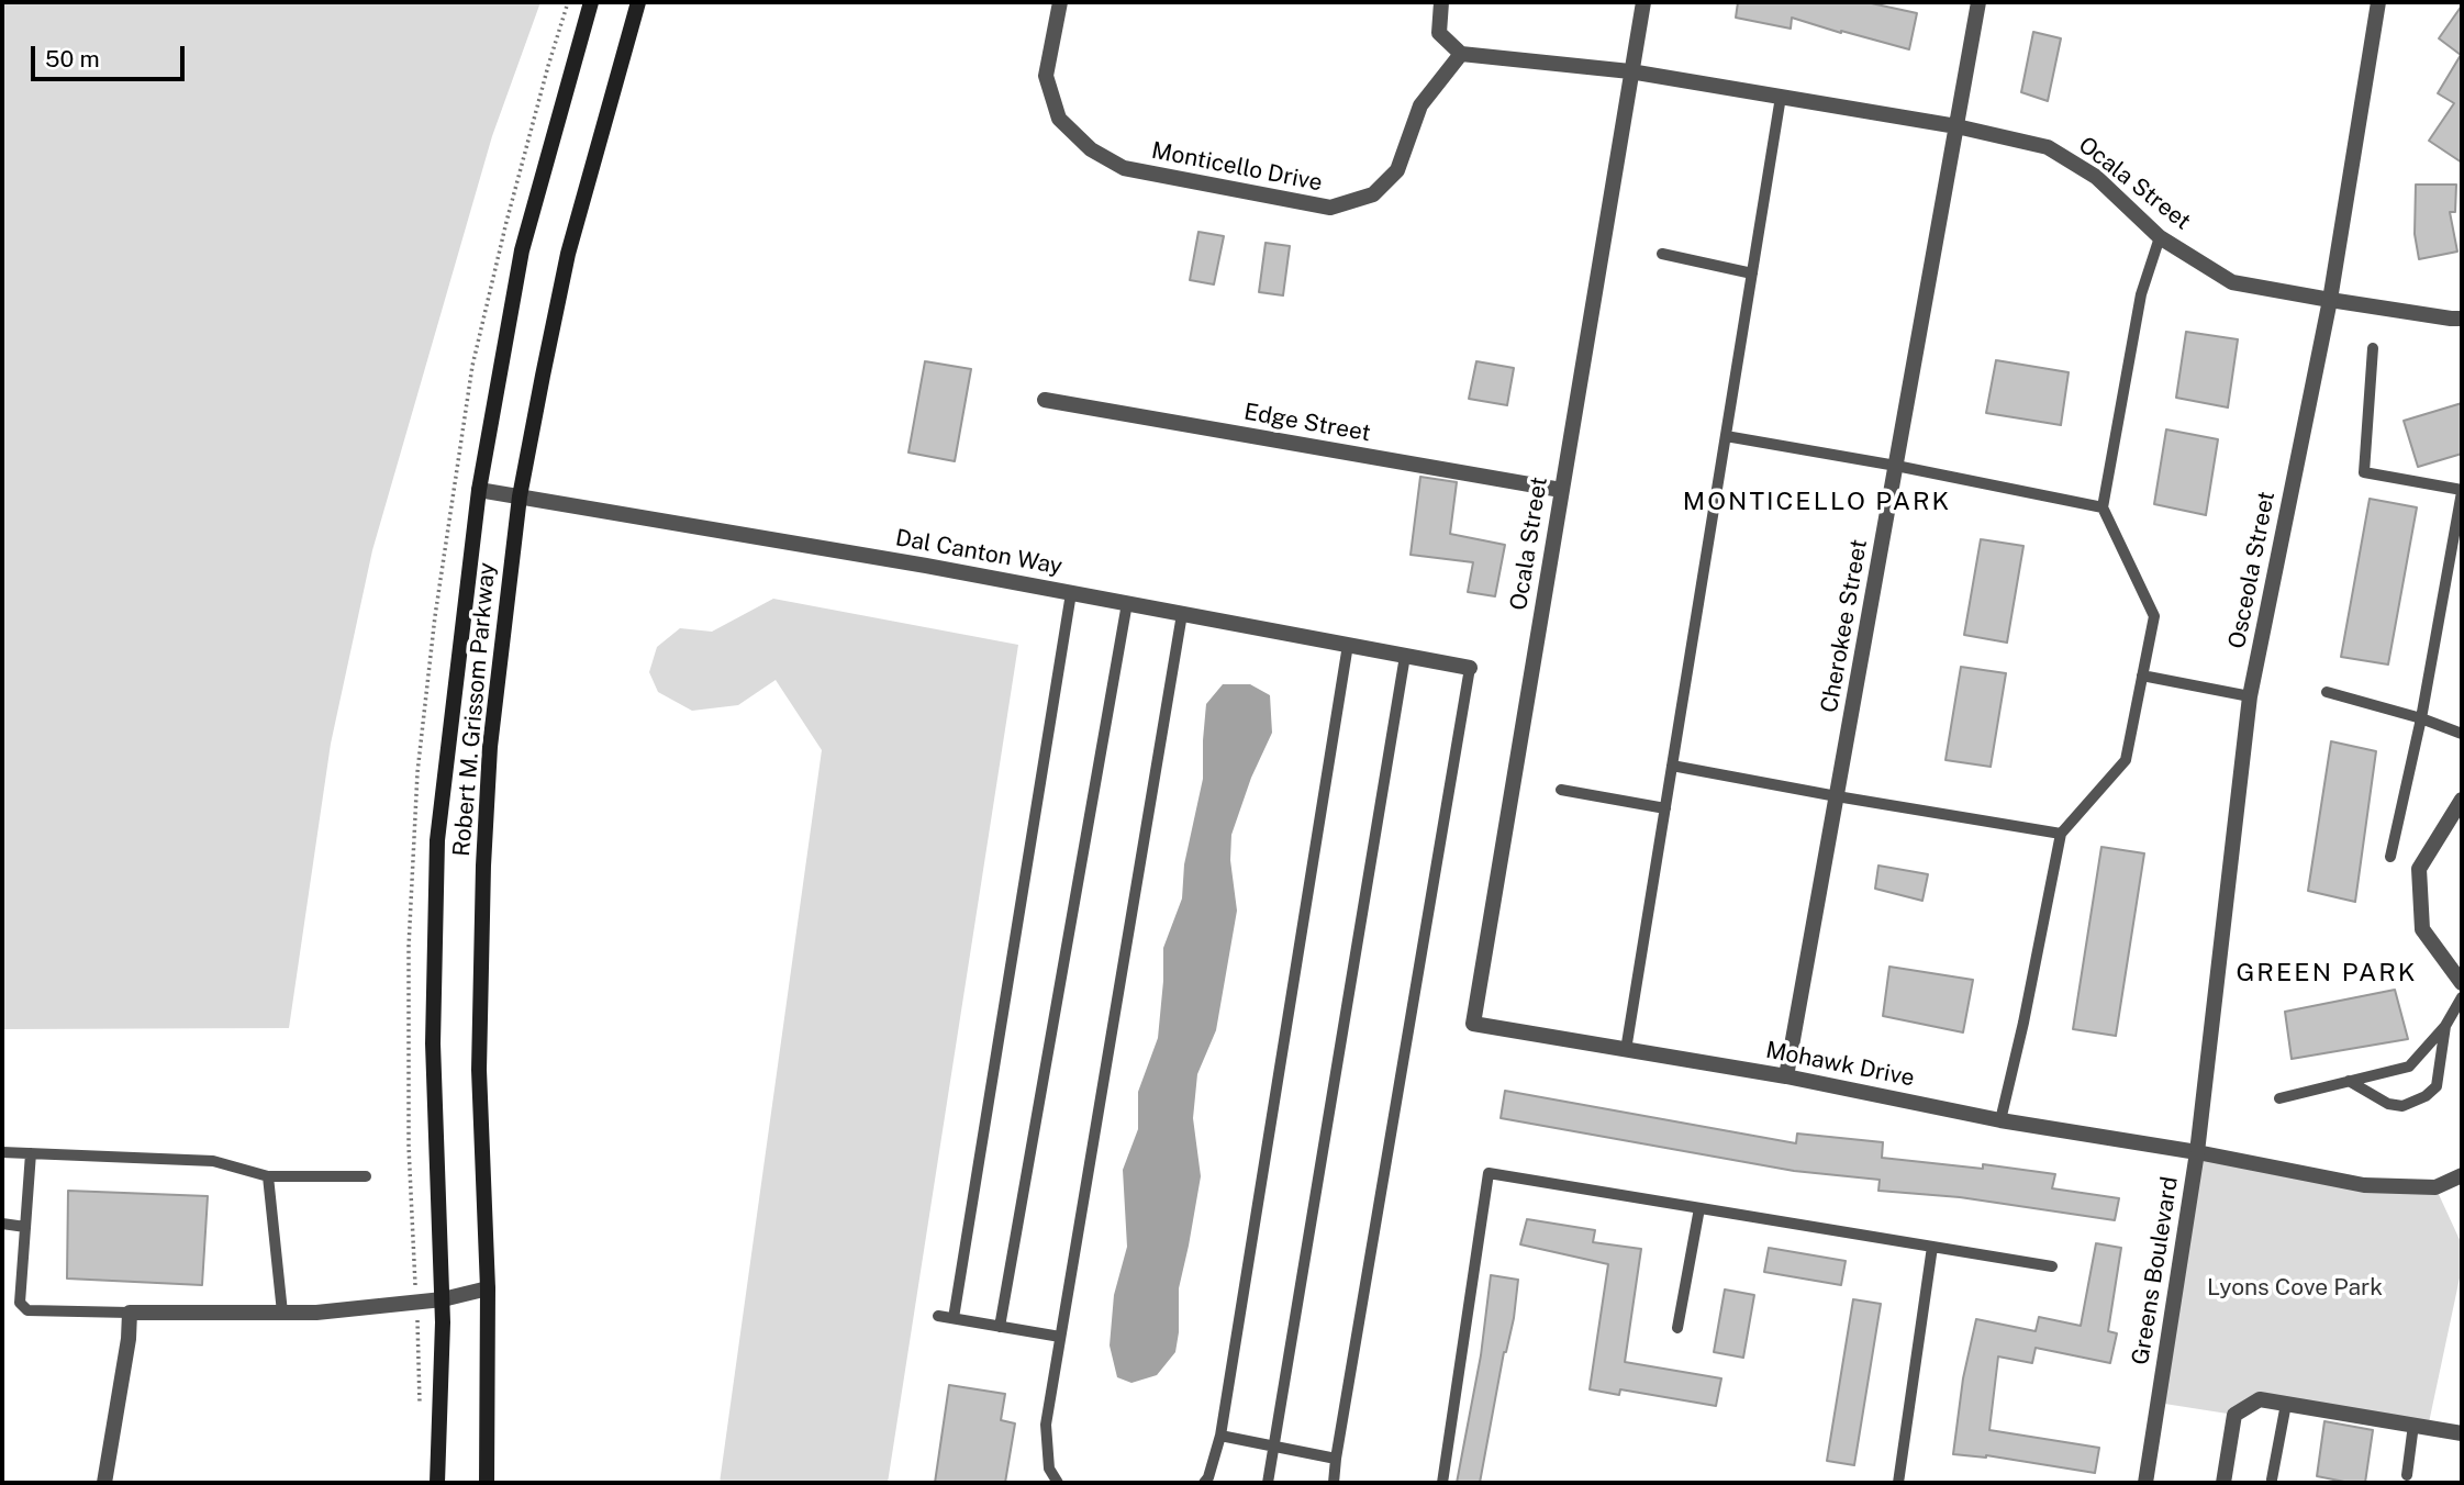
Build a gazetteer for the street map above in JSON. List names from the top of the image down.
{
  "streets": {
    "main road": ["Robert M. Grissom Parkway"],
    "street": [
      "Monticello Drive",
      "Ocala Street",
      "Edge Street",
      "Dal Canton Way",
      "Osceola Street",
      "Cherokee Street",
      "Mohawk Drive",
      "Greens Boulevard"
    ]
  },
  "crossings": [
    ["Ocala Street", "Edge Street"],
    ["Ocala Street", "Osceola Street"],
    ["Ocala Street", "Cherokee Street"],
    ["Ocala Street", "Mohawk Drive"],
    ["Dal Canton Way", "Robert M. Grissom Parkway"],
    ["Osceola Street", "Mohawk Drive"],
    ["Osceola Street", "Greens Boulevard"],
    ["Cherokee Street", "Mohawk Drive"],
    ["Mohawk Drive", "Greens Boulevard"]
  ],
  "districts": ["MONTICELLO PARK", "GREEN PARK"],
  "parks": ["Lyons Cove Park"],
  "scale_bar": "50 m"
}
